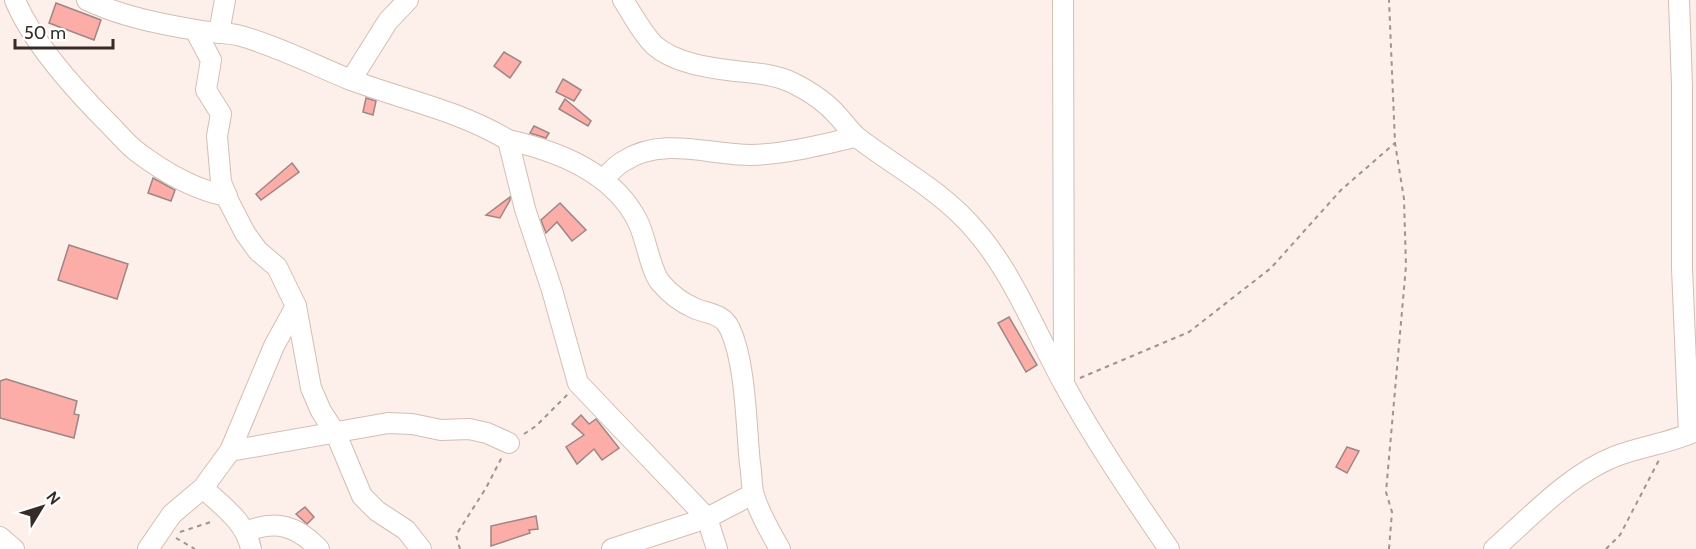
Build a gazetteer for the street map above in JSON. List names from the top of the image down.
{
  "scale_bar": "50 m",
  "north": "top right"
}
